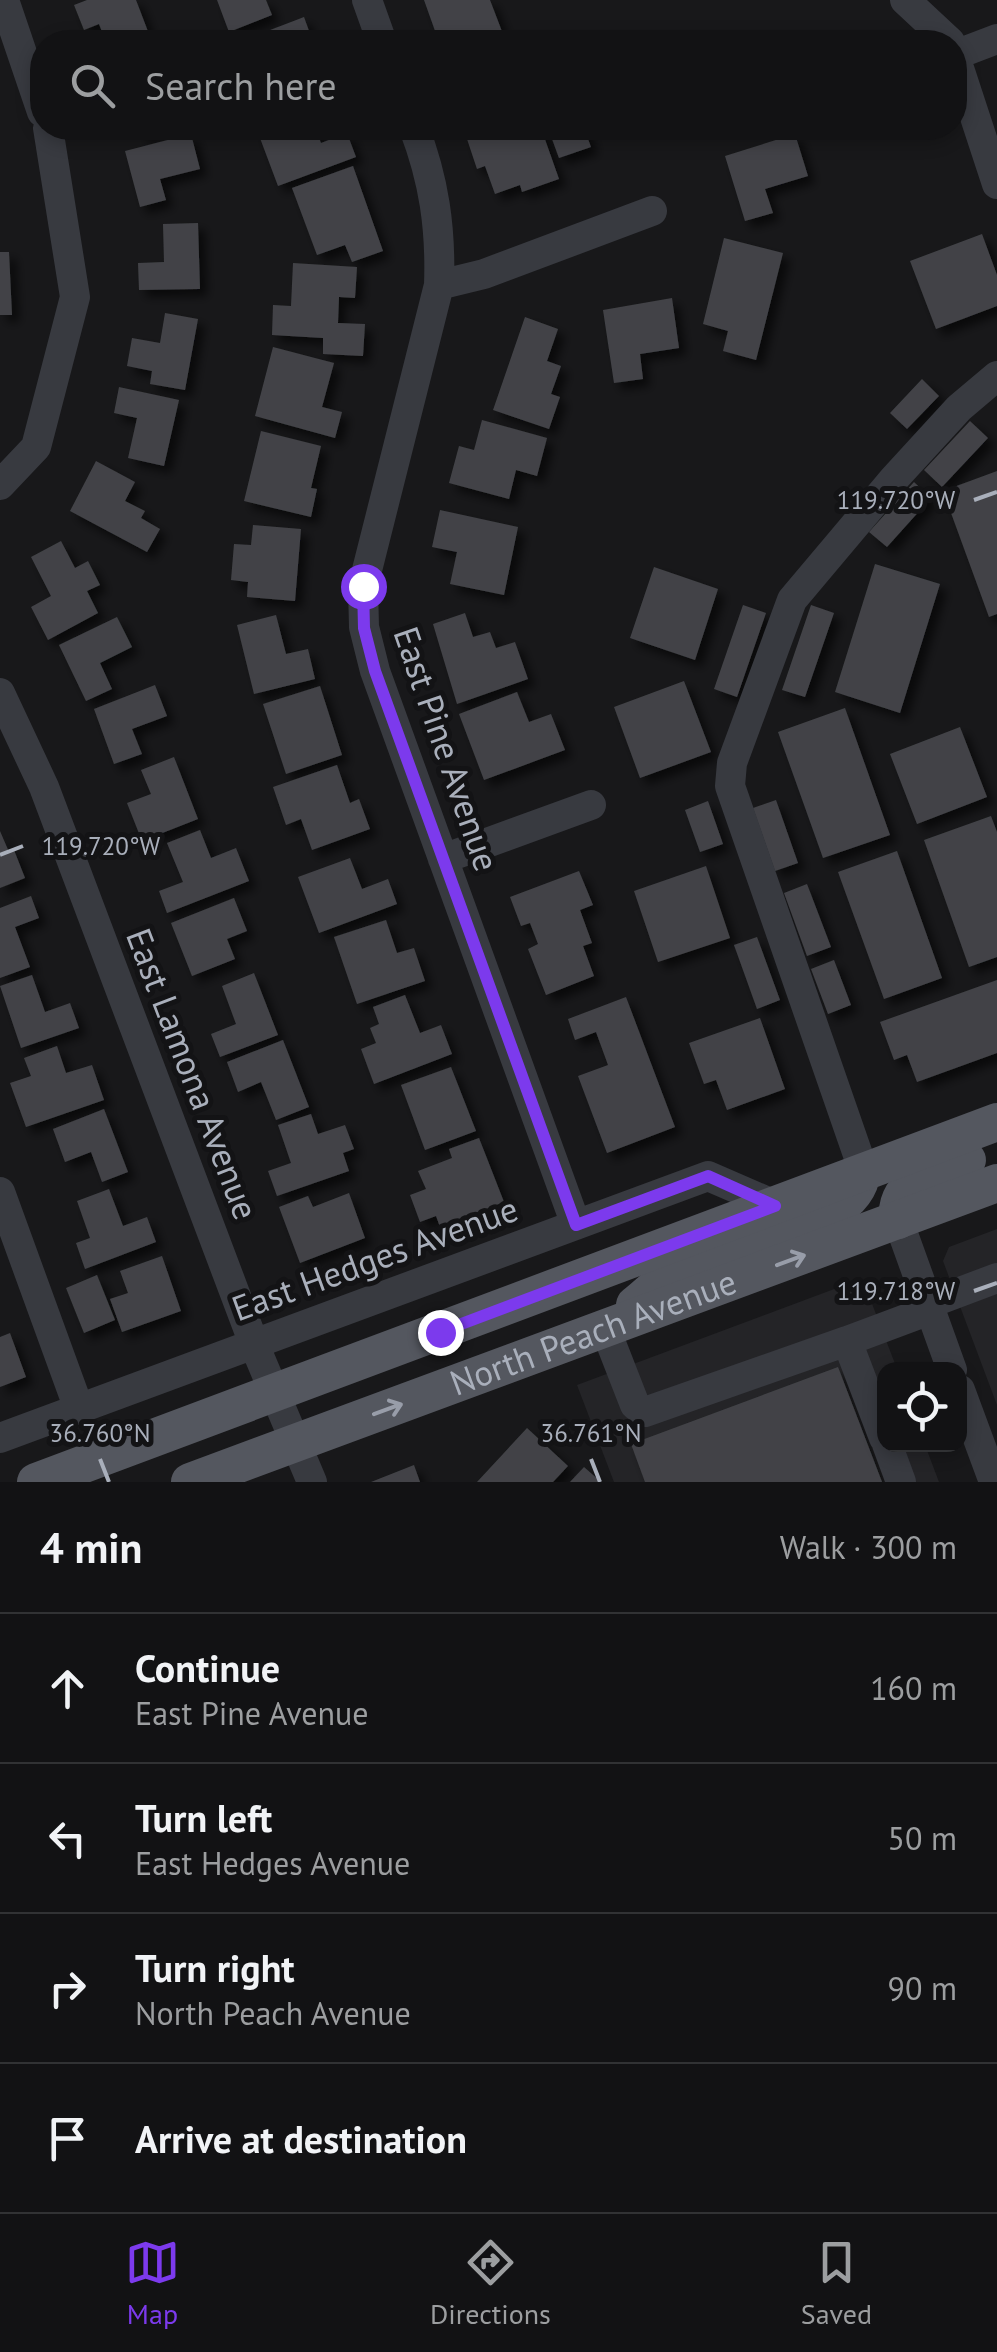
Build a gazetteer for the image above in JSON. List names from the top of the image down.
{
  "streets": {
    "main road": ["North Peach Avenue"],
    "street": ["East Pine Avenue", "East Lamona Avenue", "East Hedges Avenue"]
  },
  "crossings": [
    ["East Pine Avenue", "East Hedges Avenue"],
    ["East Lamona Avenue", "East Hedges Avenue"],
    ["East Lamona Avenue", "North Peach Avenue"],
    ["East Hedges Avenue", "North Peach Avenue"]
  ],
  "page": {
    "search": "Search here",
    "heading": ["4 min", "Walk · 300 m"],
    "list": [
      ["Continue", "East Pine Avenue", "160 m"],
      ["Turn left", "East Hedges Avenue", "50 m"],
      ["Turn right", "North Peach Avenue", "90 m"],
      "Arrive at destination"
    ],
    "nav": ["Map", "Directions", "Saved"]
  },
  "coordinates": [
    "119.720°W",
    "119.718°W",
    "36.760°N",
    "36.761°N"
  ]
}
